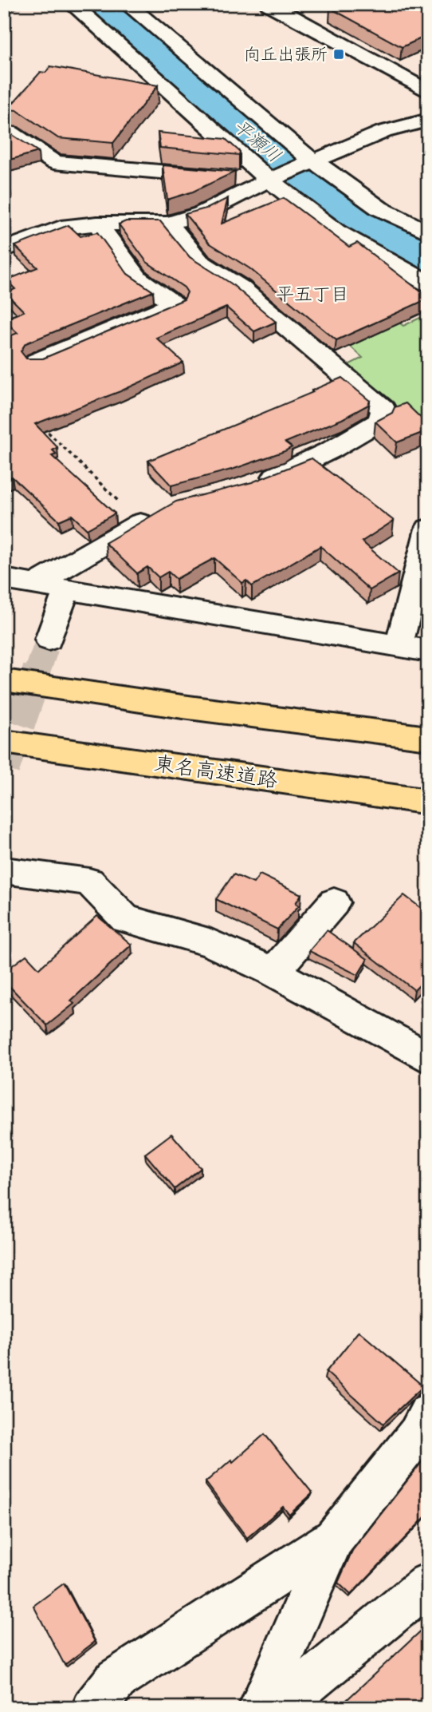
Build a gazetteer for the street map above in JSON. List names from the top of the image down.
{
  "streets": {
    "highway": ["東名高速道路"]
  },
  "districts": ["平五丁目"],
  "water": ["平瀬川"],
  "places": {
    "transit": ["向丘出張所"]
  }
}
